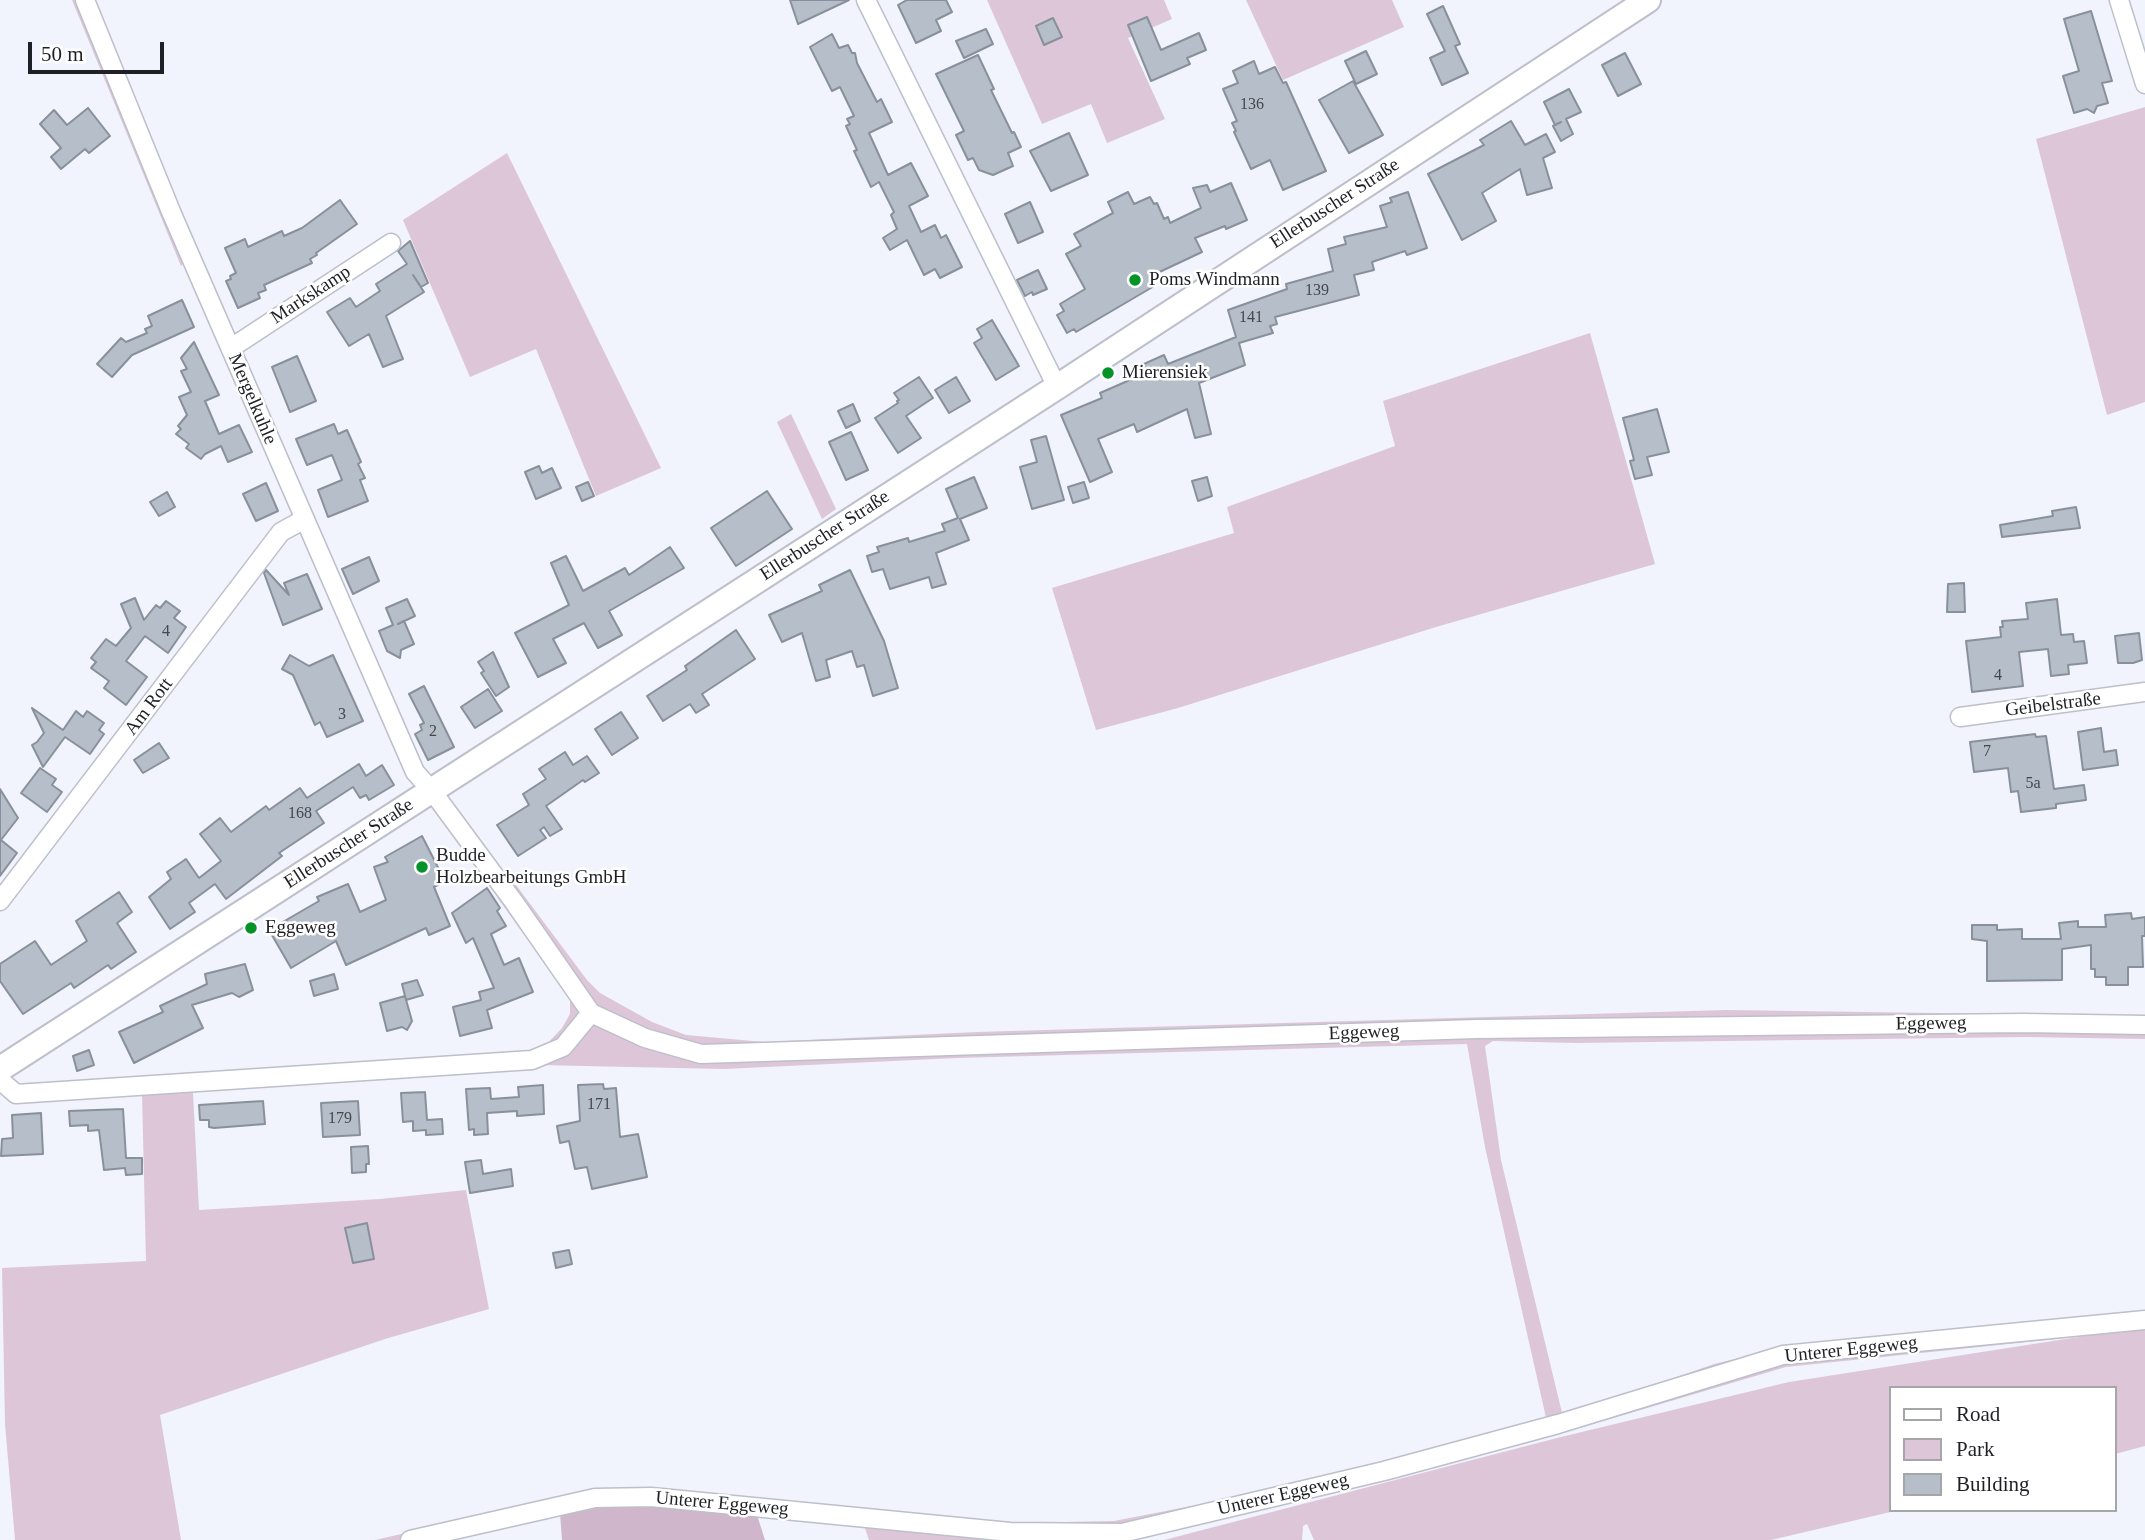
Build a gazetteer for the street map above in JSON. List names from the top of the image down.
{
  "streets": {
    "main road": ["Ellerbuscher Straße"],
    "street": [
      "Markskamp",
      "Mergelkuhle",
      "Geibelstraße",
      "Am Rott",
      "Eggeweg",
      "Unterer Eggeweg"
    ]
  },
  "crossings": [
    ["Ellerbuscher Straße", "Mergelkuhle"],
    ["Markskamp", "Mergelkuhle"],
    ["Mergelkuhle", "Am Rott"]
  ],
  "places": [
    "Poms Windmann",
    "Mierensiek",
    "Budde Holzbearbeitungs GmbH",
    "Eggeweg"
  ],
  "house_numbers": [
    "136",
    "139",
    "141",
    "4",
    "4",
    "3",
    "2",
    "7",
    "5a",
    "168",
    "171",
    "179"
  ],
  "legend": ["Road", "Park", "Building"],
  "scale_bar": "50 m"
}
